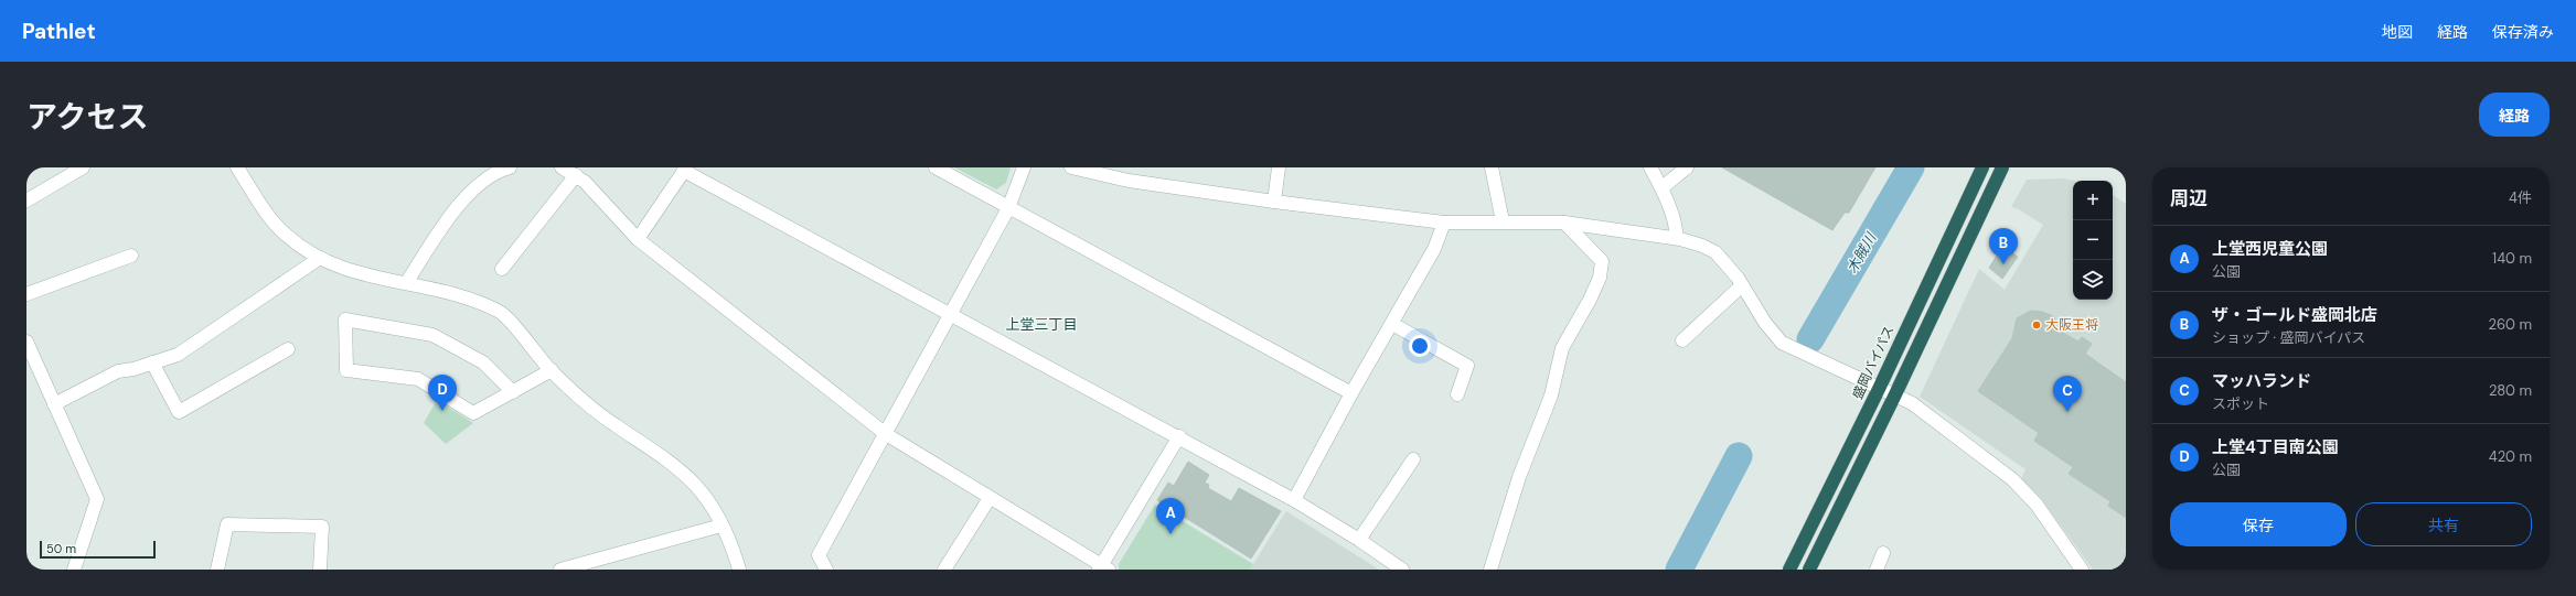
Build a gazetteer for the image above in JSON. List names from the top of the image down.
{
  "streets": {
    "highway": ["盛岡バイパス"]
  },
  "districts": ["上堂三丁目"],
  "water": ["木賊川"],
  "places": ["大阪王将"],
  "scale_bar": "50 m",
  "page": {
    "header": "Pathlet",
    "nav": ["地図", "経路", "保存済み"],
    "title": "アクセス",
    "buttons": [
      "経路",
      ["保存", "共有"]
    ],
    "heading": ["周辺", "4件"],
    "map_buttons": ["+", "−"],
    "list": [
      {
        "mark": "A",
        "name": "上堂西児童公園",
        "note": "公園",
        "value": "140 m"
      },
      {
        "mark": "B",
        "name": "ザ・ゴールド盛岡北店",
        "note": "ショップ · 盛岡バイパス",
        "value": "260 m"
      },
      {
        "mark": "C",
        "name": "マッハランド",
        "note": "スポット",
        "value": "280 m"
      },
      {
        "mark": "D",
        "name": "上堂4丁目南公園",
        "note": "公園",
        "value": "420 m"
      }
    ],
    "pins": [
      "B",
      "D",
      "C",
      "A"
    ],
    "scale": "50 m"
  }
}
